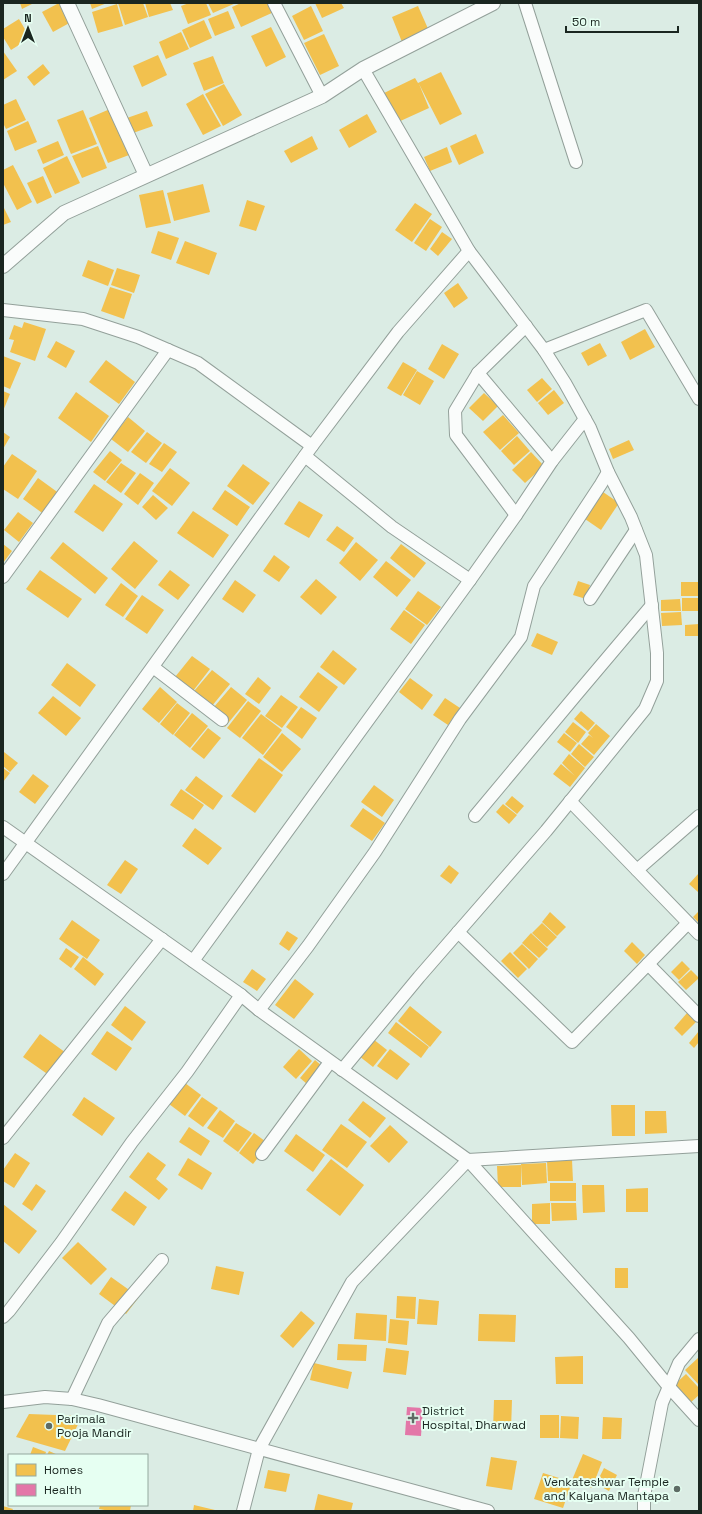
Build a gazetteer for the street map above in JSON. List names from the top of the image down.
{
  "places": {
    "health": ["District Hospital, Dharwad"],
    "other": ["Parimala Pooja Mandir", "Venkateshwar Temple and Kalyana Mantapa"]
  },
  "legend": ["Homes", "Health"],
  "scale_bar": "50 m",
  "north": "top"
}
